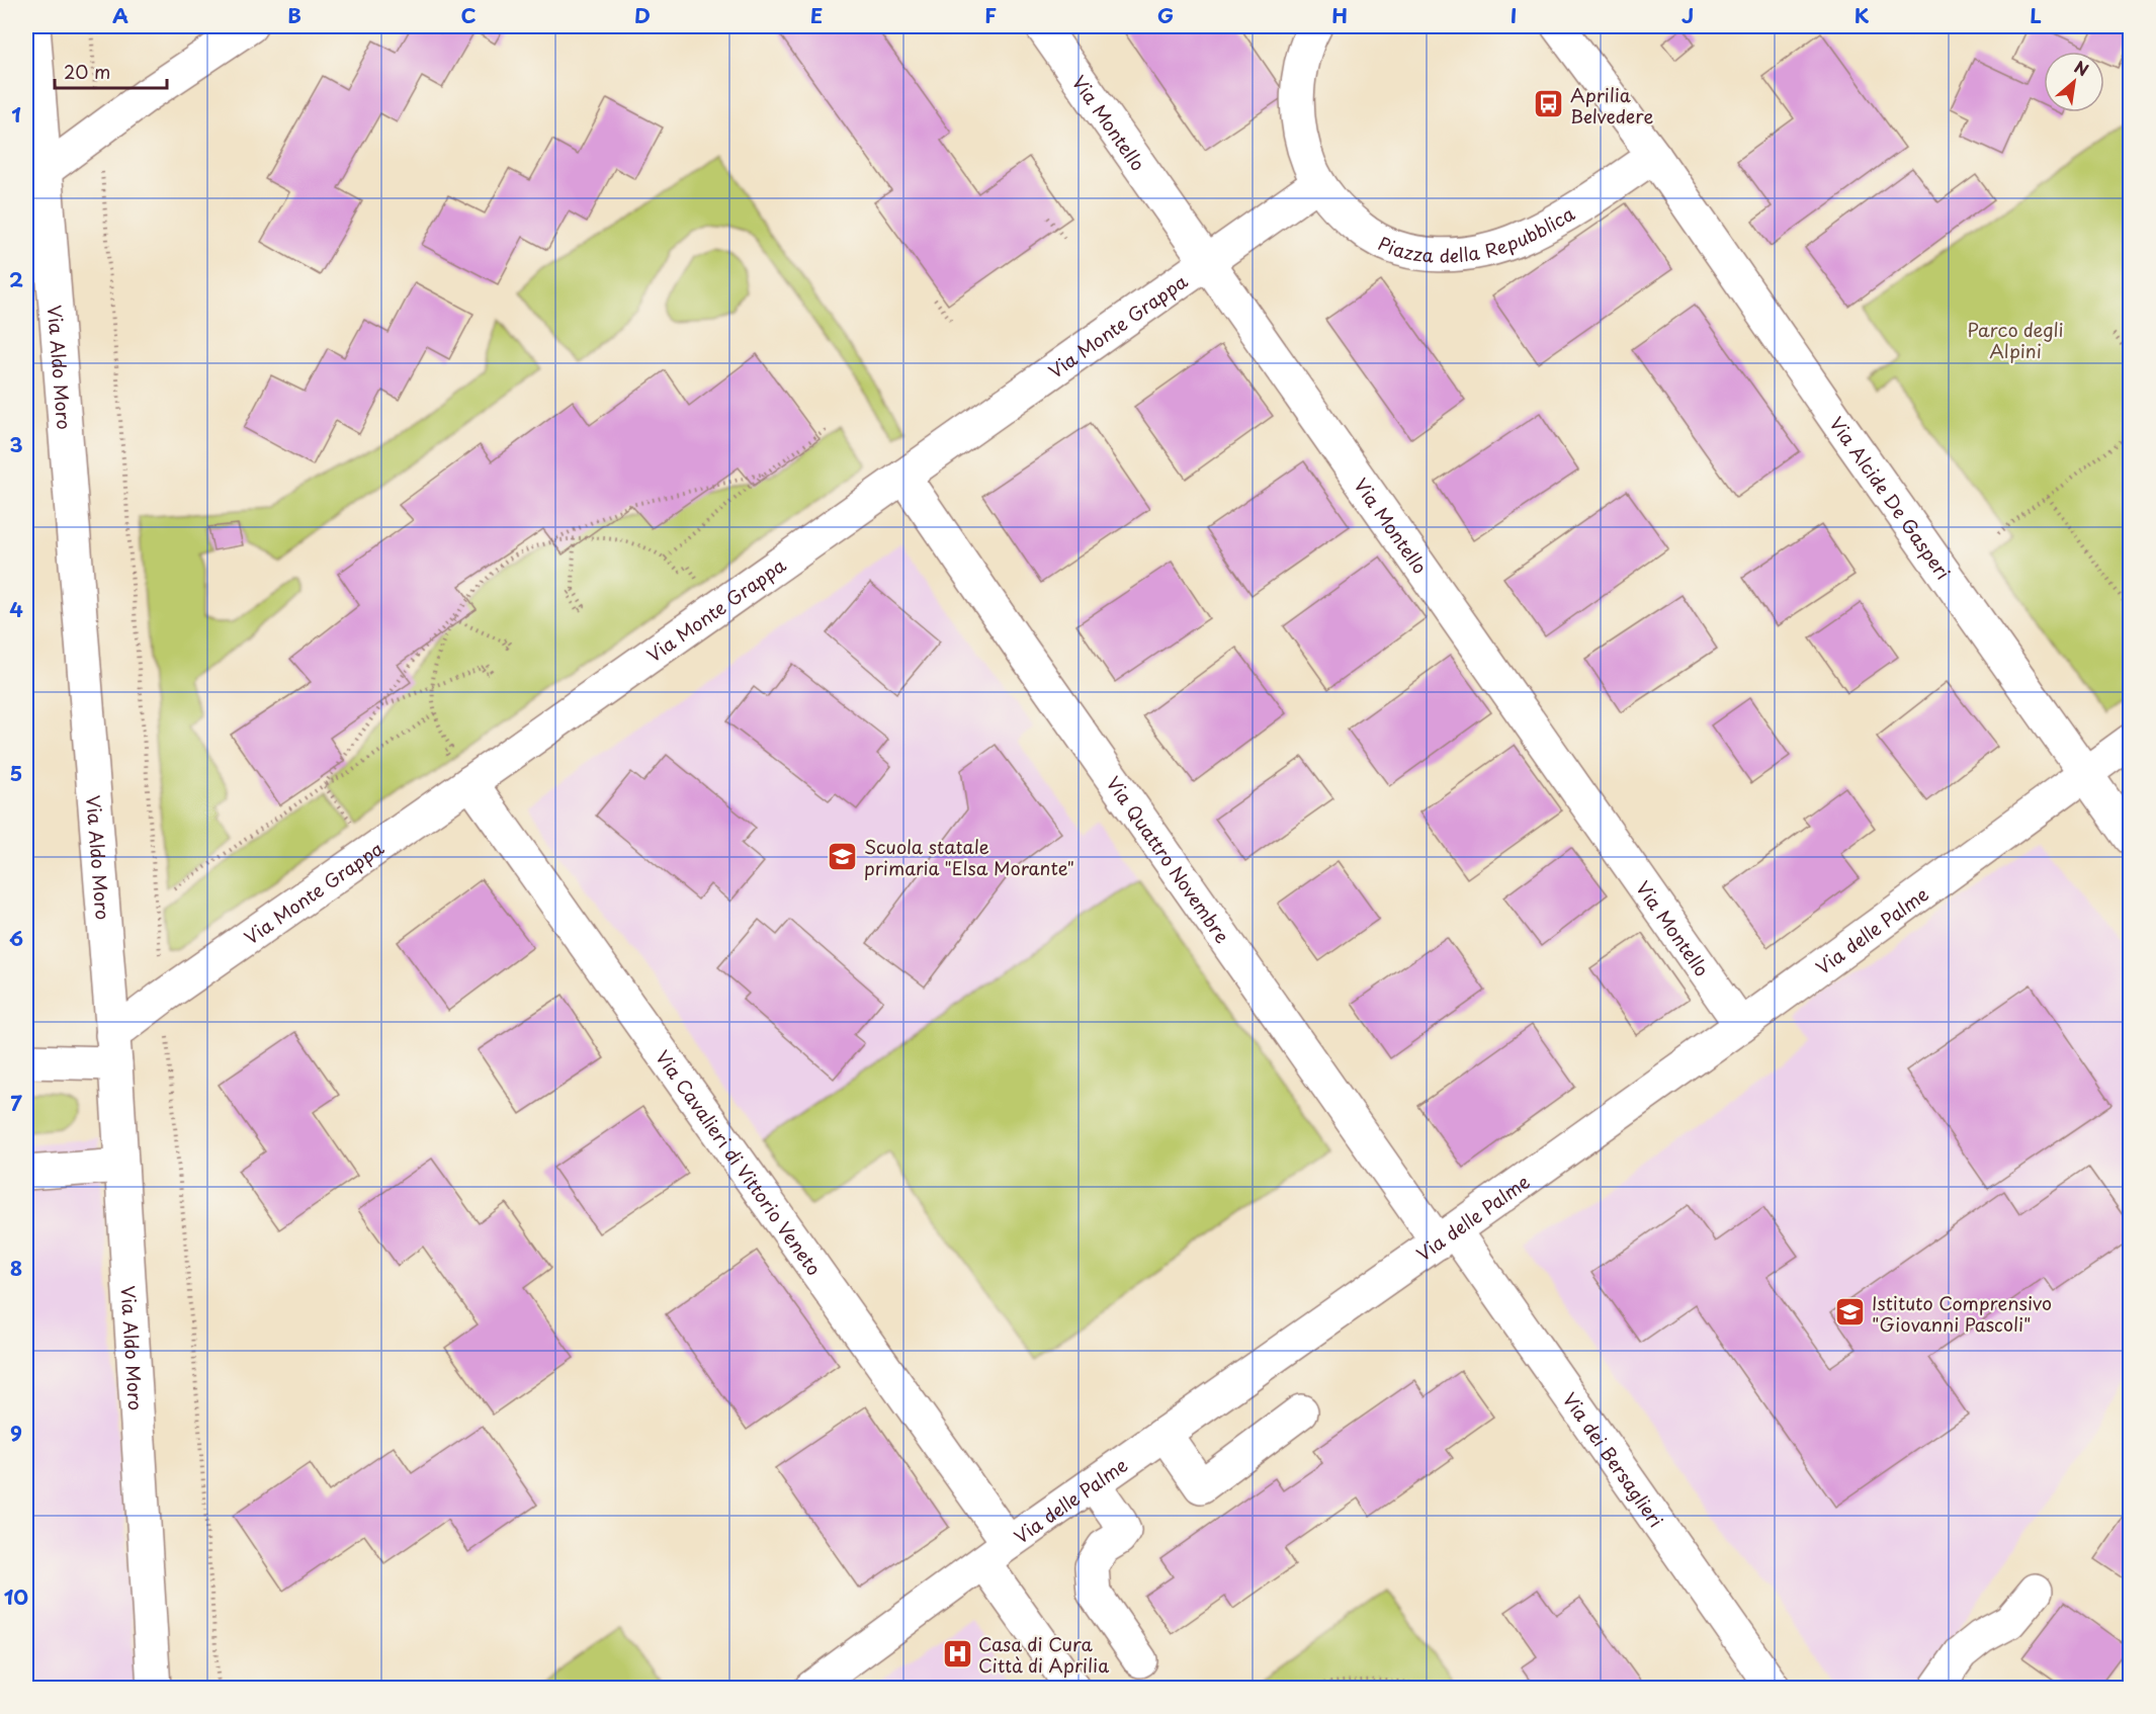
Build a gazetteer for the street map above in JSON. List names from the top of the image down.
{
  "streets": {
    "street": [
      "Via Montello",
      "Piazza della Repubblica",
      "Via Monte Grappa",
      "Via Aldo Moro",
      "Via Alcide De Gasperi",
      "Via Quattro Novembre",
      "Via delle Palme",
      "Via Cavalieri di Vittorio Veneto",
      "Via dei Bersaglieri"
    ]
  },
  "crossings": [
    ["Via Montello", "Via Monte Grappa"],
    ["Via Montello", "Via delle Palme"],
    ["Piazza della Repubblica", "Via Monte Grappa"],
    ["Piazza della Repubblica", "Via Alcide De Gasperi"],
    ["Via Monte Grappa", "Via Aldo Moro"],
    ["Via Monte Grappa", "Via Quattro Novembre"],
    ["Via Monte Grappa", "Via Cavalieri di Vittorio Veneto"],
    ["Via Alcide De Gasperi", "Via delle Palme"],
    ["Via Quattro Novembre", "Via delle Palme"],
    ["Via Quattro Novembre", "Via dei Bersaglieri"],
    ["Via delle Palme", "Via Cavalieri di Vittorio Veneto"],
    ["Via delle Palme", "Via dei Bersaglieri"]
  ],
  "parks": ["Parco degli Alpini"],
  "places": {
    "bus stop": ["Aprilia Belvedere"],
    "school or university": ["Scuola statale primaria \"Elsa Morante\"", "Istituto Comprensivo \"Giovanni Pascoli\""],
    "hospital": ["Casa di Cura Città di Aprilia"]
  },
  "scale_bar": "20 m",
  "north": "top right",
  "grid": {
    "columns": [
      "A",
      "B",
      "C",
      "D",
      "E",
      "F",
      "G",
      "H",
      "I",
      "J",
      "K",
      "L"
    ],
    "rows": [
      "1",
      "2",
      "3",
      "4",
      "5",
      "6",
      "7",
      "8",
      "9",
      "10"
    ]
  }
}
